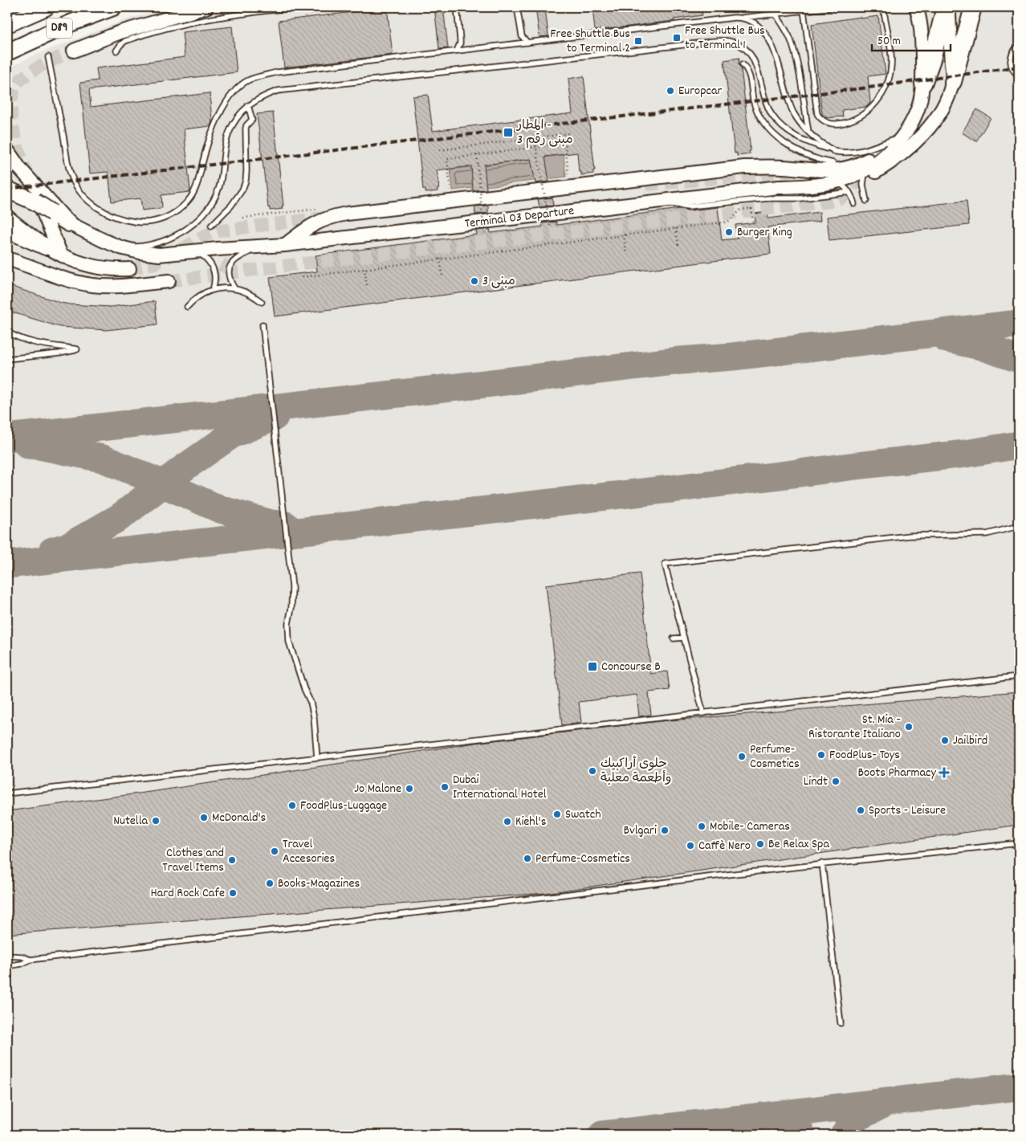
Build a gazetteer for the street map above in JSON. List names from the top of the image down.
{
  "streets": {
    "highway": ["D89"],
    "main road": ["Terminal 03 Departure"]
  },
  "places": {
    "transit": [
      "Free Shuttle Bus to Terminal 1",
      "Free Shuttle Bus to Terminal 2",
      "المطار - مبنى رقم 3",
      "Concourse B"
    ],
    "other": [
      "Europcar",
      "Burger King",
      "مبنى 3",
      "St. Mia - Ristorante Italiano",
      "Jailbird",
      "FoodPlus- Toys",
      "Perfume- Cosmetics",
      "حلوى أراكبيك وأطعمة معلبة",
      "Lindt",
      "Dubai International Hotel",
      "Jo Malone",
      "FoodPlus-Luggage",
      "Sports - Leisure",
      "Swatch",
      "McDonald's",
      "Nutella",
      "Kiehl's",
      "Mobile- Cameras",
      "Bvlgari",
      "Be Relax Spa",
      "Caffè Nero",
      "Travel Accesories",
      "Perfume-Cosmetics",
      "Clothes and Travel Items",
      "Books-Magazines",
      "Hard Rock Cafe"
    ],
    "health": ["Boots Pharmacy"]
  },
  "scale_bar": "50 m"
}
